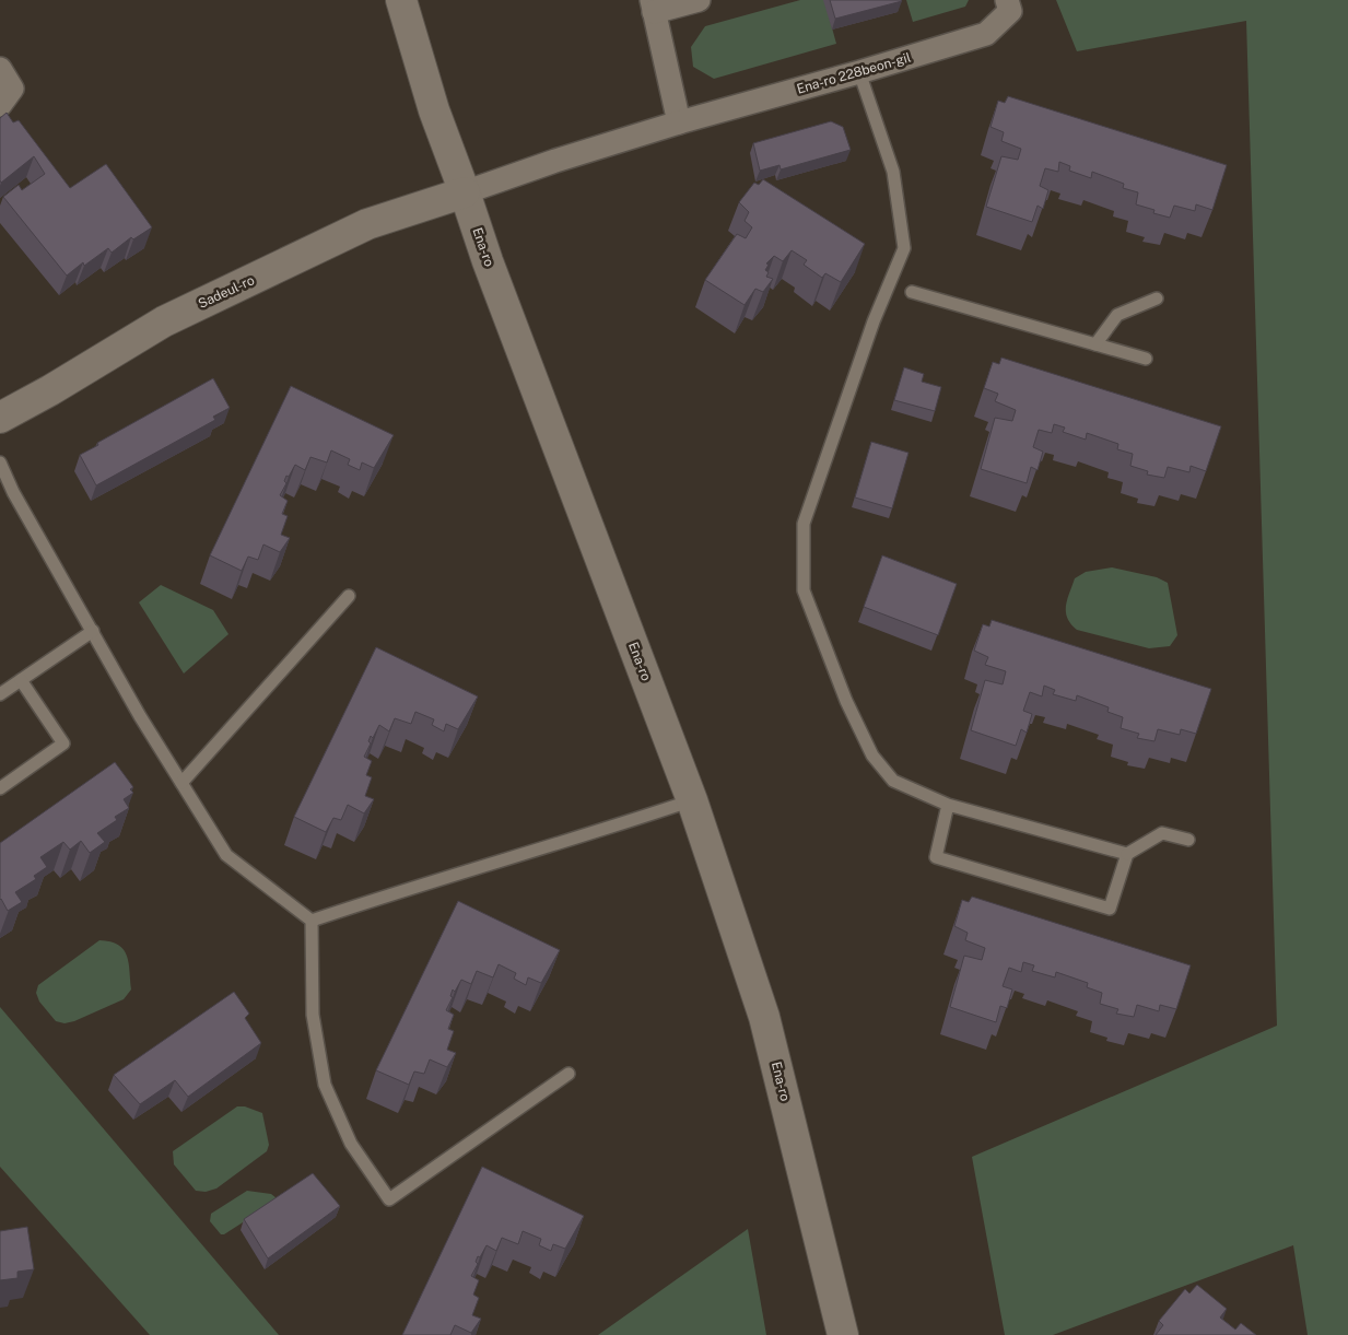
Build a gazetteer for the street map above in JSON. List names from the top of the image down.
{
  "streets": {
    "street": ["Ena-ro 228beon-gil", "Ena-ro", "Sadeul-ro"]
  },
  "crossings": [
    ["Ena-ro 228beon-gil", "Ena-ro"],
    ["Ena-ro 228beon-gil", "Sadeul-ro"],
    ["Ena-ro", "Sadeul-ro"]
  ]
}
